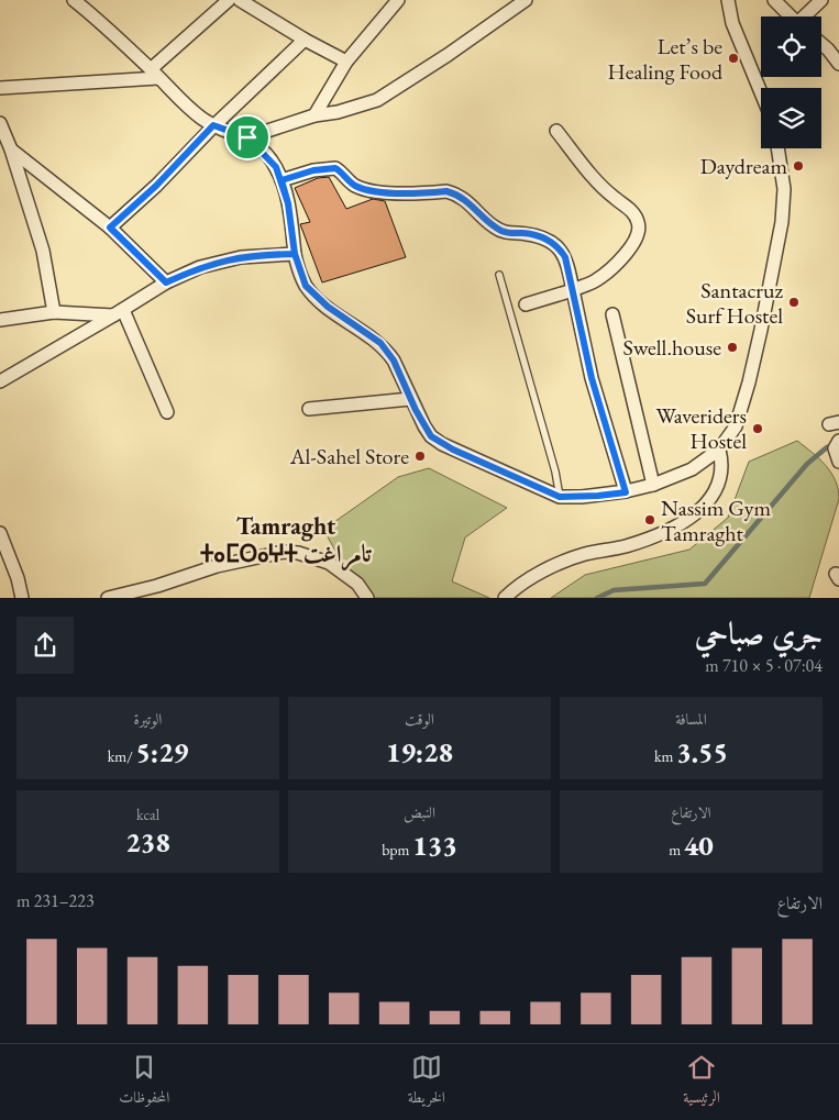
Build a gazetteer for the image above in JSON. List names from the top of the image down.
{
  "districts": ["Tamraght ⵜⴰⵎⵔⴰⵖⵜ تامراغت"],
  "places": [
    "Let’s be Healing Food",
    "Daydream",
    "Santacruz Surf Hostel",
    "Swell.house",
    "Waveriders Hostel",
    "Al-Sahel Store",
    "Nassim Gym Tamraght"
  ],
  "page": {
    "heading": ["جري صباحي", "07:04 · 5 × 710 m"],
    "stats": [
      ["المسافة", "3.55 km"],
      ["الوقت", "19:28"],
      ["الوتيرة", "5:29 /km"],
      ["الارتفاع", "40 m"],
      ["النبض", "133 bpm"],
      ["kcal", "238"]
    ],
    "chart": ["الارتفاع", "223–231 m"],
    "tabs": ["الرئيسية", "الخريطة", "المحفوظات"]
  }
}
